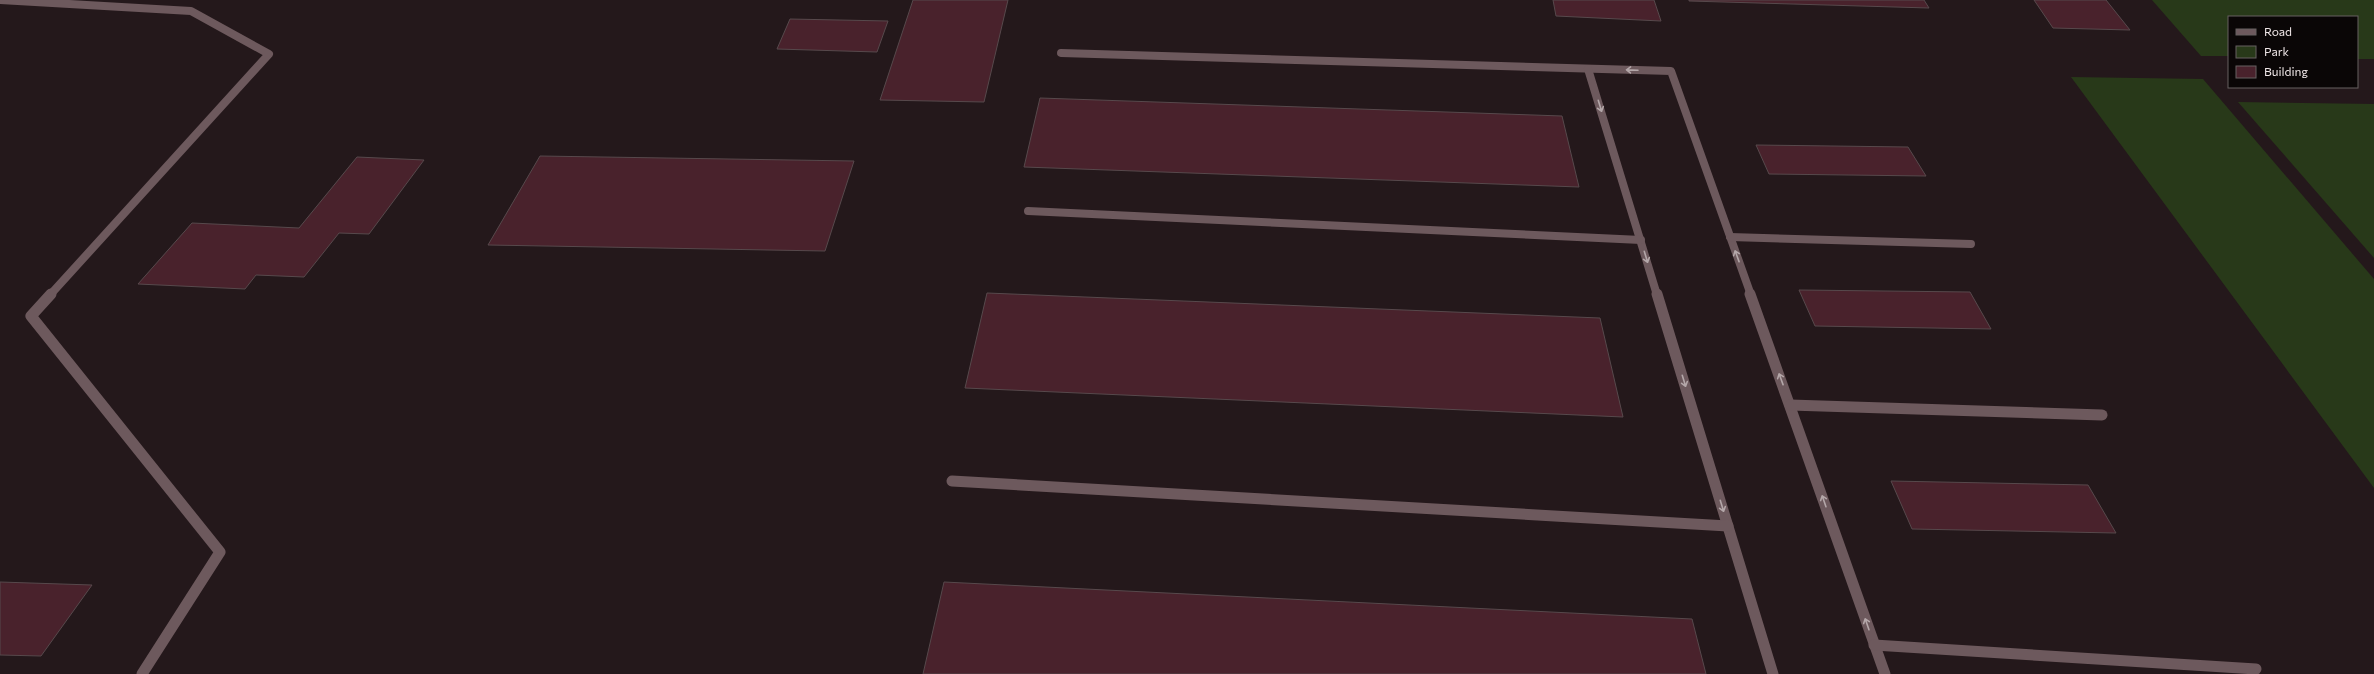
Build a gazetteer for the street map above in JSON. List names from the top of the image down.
{
  "legend": ["Road", "Park", "Building"]
}
